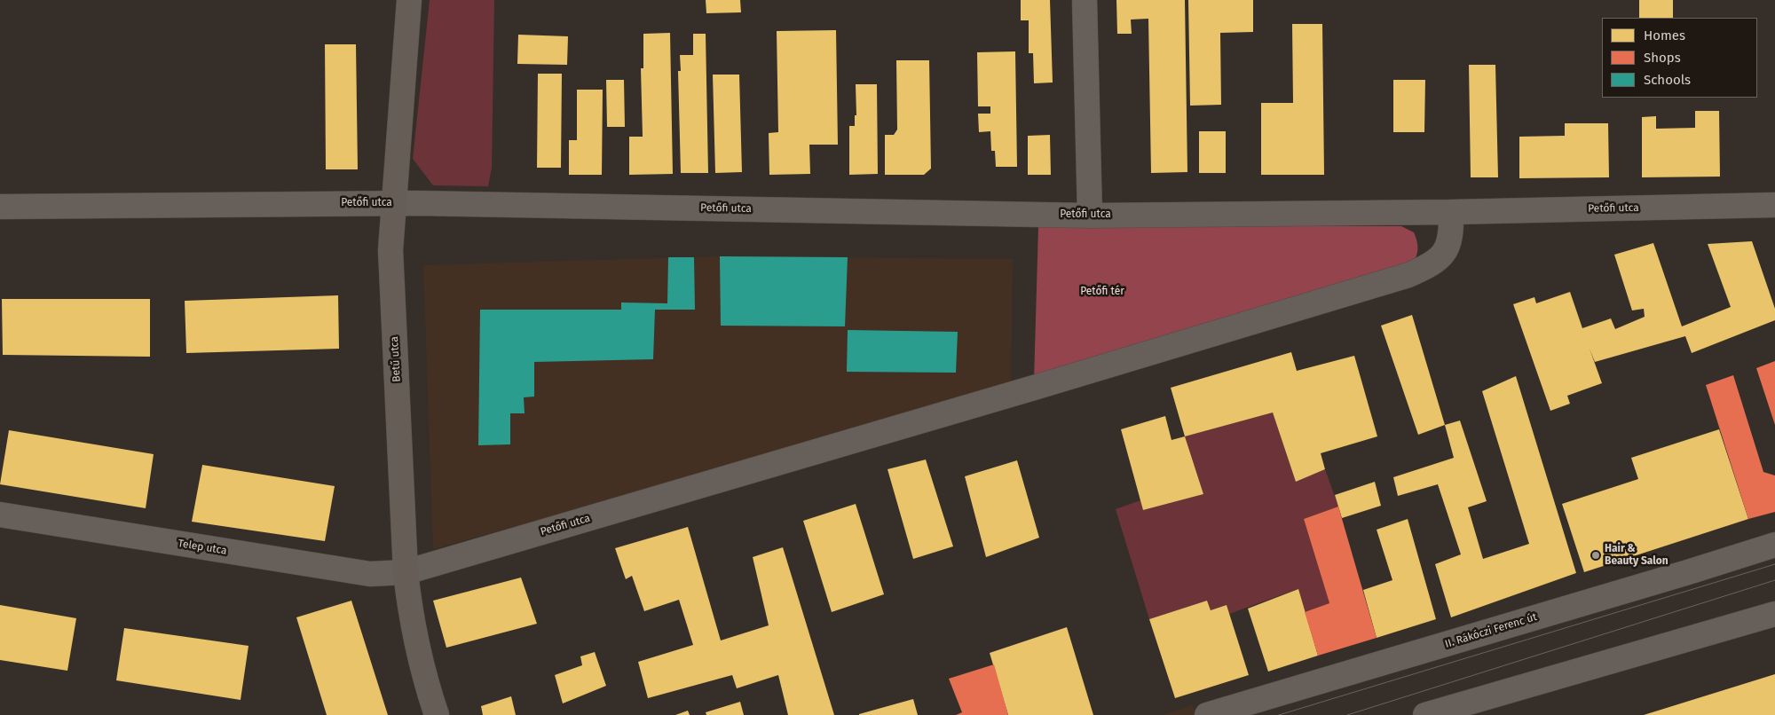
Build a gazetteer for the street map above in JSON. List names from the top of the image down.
{
  "streets": {
    "main road": ["Betű utca"],
    "street": ["Petőfi utca", "Telep utca", "II. Rákóczi Ferenc út"]
  },
  "crossings": [
    ["Petőfi utca", "Betű utca"],
    ["Petőfi utca", "Telep utca"],
    ["Betű utca", "Telep utca"]
  ],
  "parks": ["Petőfi tér"],
  "places": ["Hair & Beauty Salon"],
  "legend": ["Homes", "Shops", "Schools"]
}
